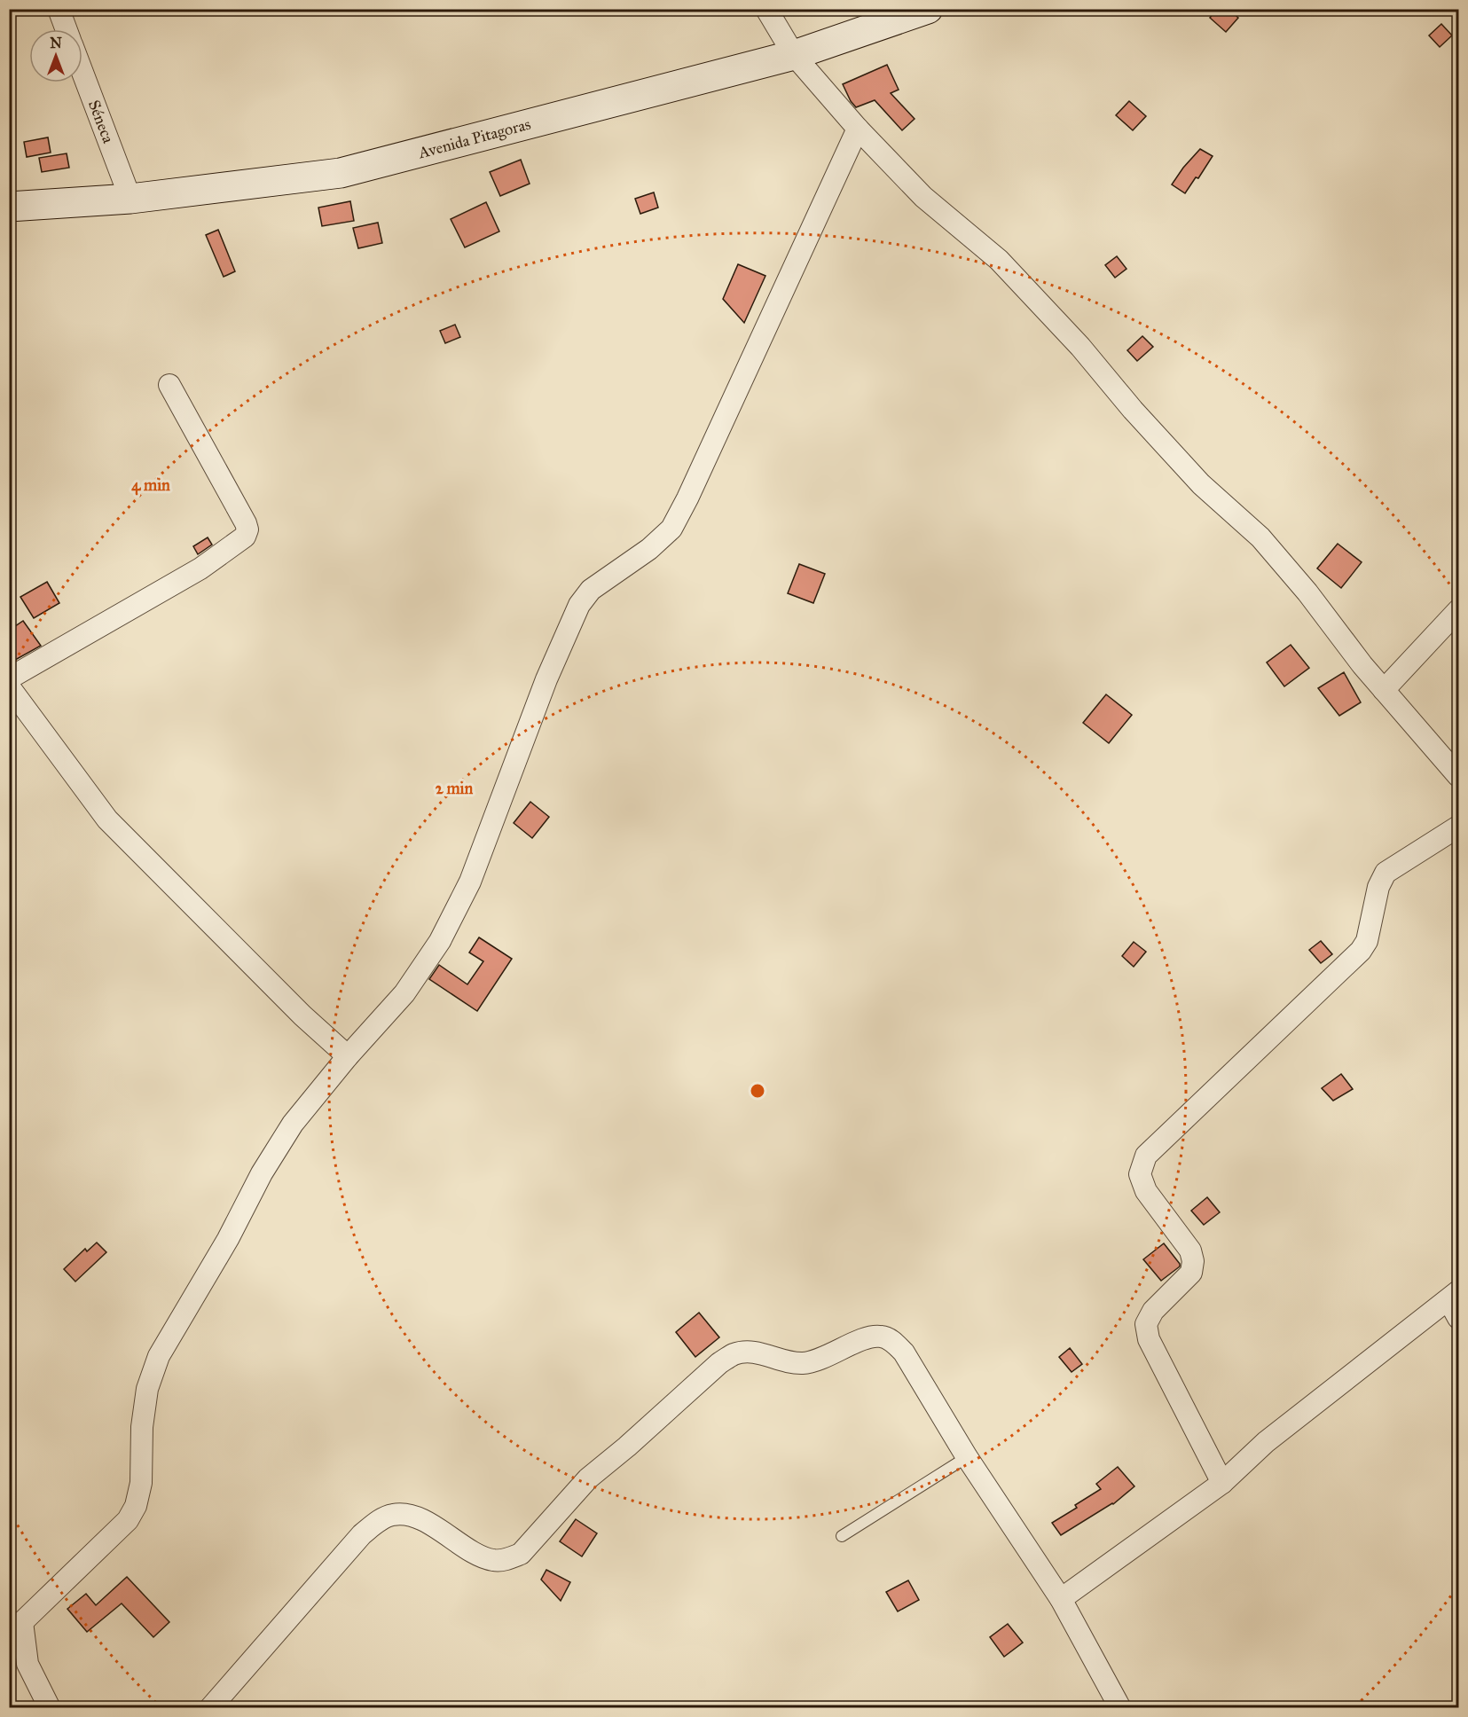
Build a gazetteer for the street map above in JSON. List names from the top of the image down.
{
  "streets": {
    "main road": ["Avenida Pitagoras"],
    "street": ["Séneca"]
  },
  "crossings": [
    ["Séneca", "Avenida Pitagoras"]
  ],
  "north": "top",
  "rings": ["4 min", "2 min"]
}
